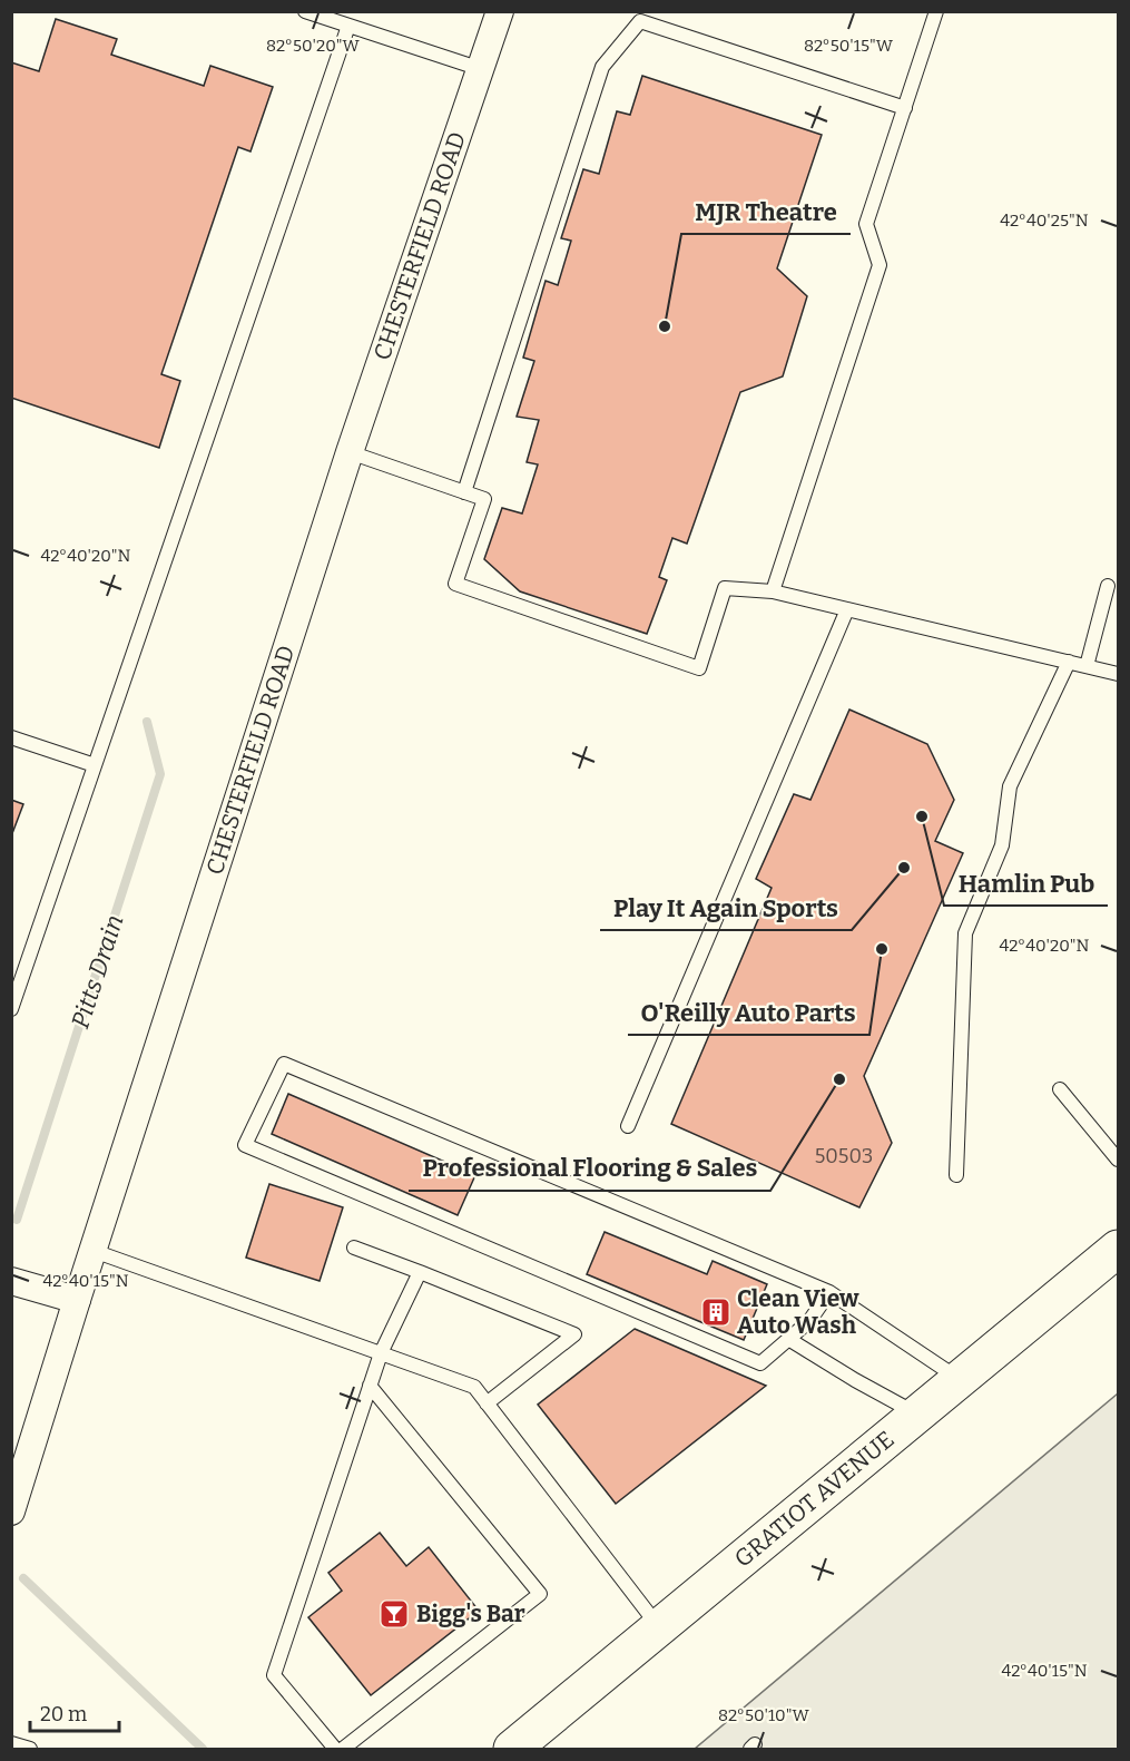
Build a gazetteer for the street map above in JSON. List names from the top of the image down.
{
  "streets": {
    "main road": ["GRATIOT AVENUE"],
    "street": ["CHESTERFIELD ROAD"]
  },
  "water": ["Pitts Drain"],
  "places": {
    "other": [
      "MJR Theatre",
      "Hamlin Pub",
      "Play It Again Sports",
      "O'Reilly Auto Parts",
      "Professional Flooring & Sales"
    ],
    "building": ["Clean View Auto Wash"],
    "bar": ["Bigg's Bar"]
  },
  "house_numbers": ["50503"],
  "scale_bar": "20 m",
  "coordinates": [
    "82°50'20\"W",
    "82°50'15\"W",
    "42°40'25\"N",
    "42°40'20\"N",
    "42°40'15\"N",
    "82°50'10\"W"
  ]
}
